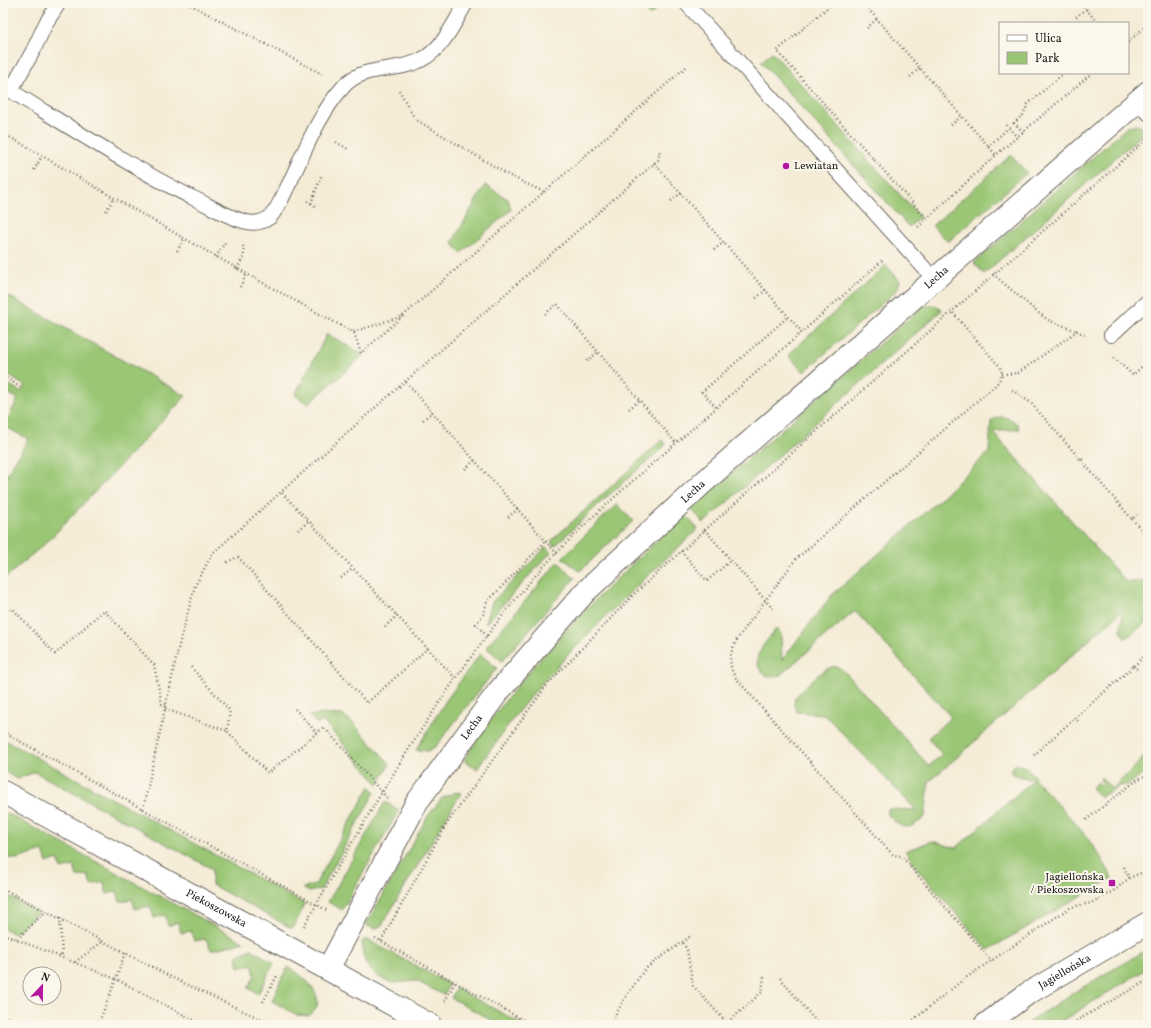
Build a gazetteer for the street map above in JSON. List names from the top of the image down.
{
  "streets": {
    "street": ["Lecha", "Piekoszowska", "Jagiellońska"]
  },
  "crossings": [
    ["Lecha", "Piekoszowska"]
  ],
  "places": {
    "other": ["Lewiatan"],
    "transit": ["Jagiellońska / Piekoszowska"]
  },
  "legend": ["Ulica", "Park"],
  "north": "top"
}
